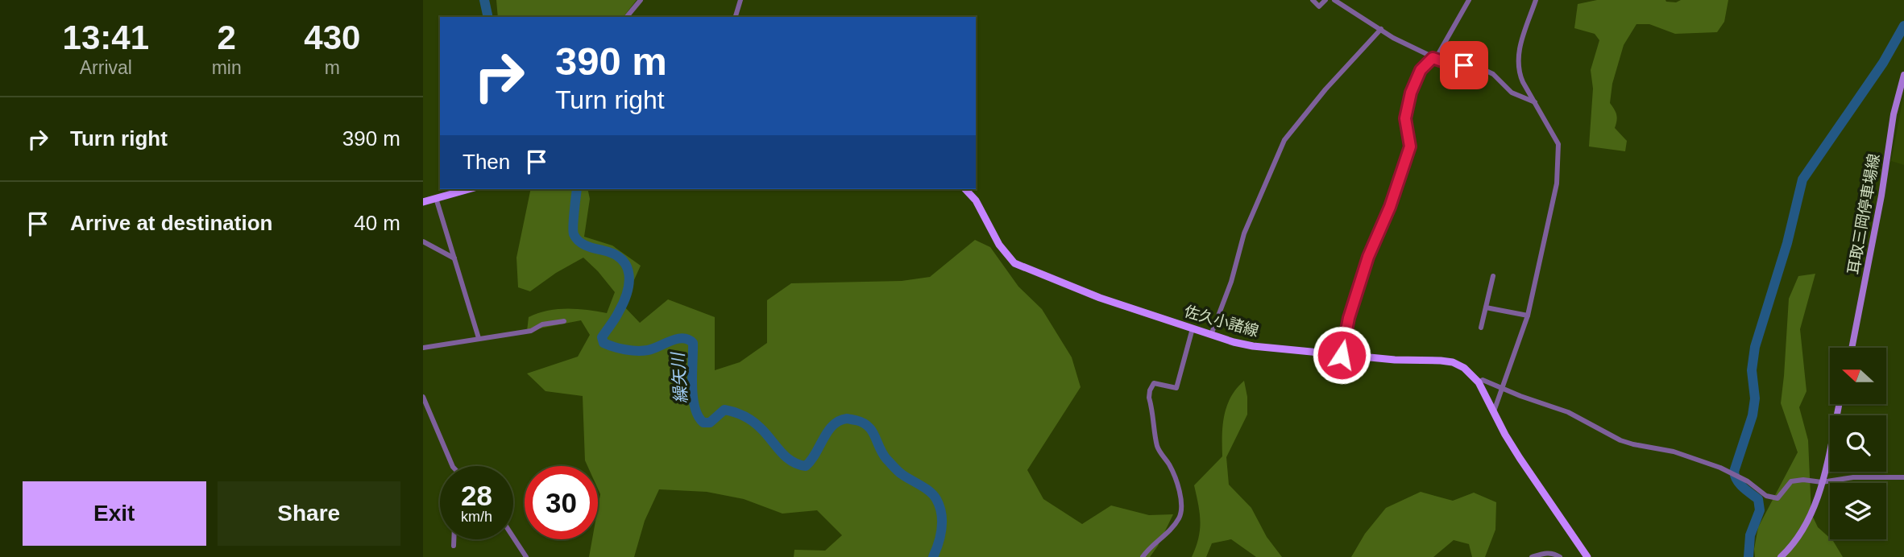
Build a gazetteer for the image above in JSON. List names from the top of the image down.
{
  "streets": {
    "main road": ["耳取三岡停車場線", "佐久小諸線"]
  },
  "water": ["繰矢川"],
  "north": "left",
  "page": {
    "eta": [
      "13:41",
      "Arrival",
      "2",
      "min",
      "430",
      "m"
    ],
    "turn": ["390 m", "Turn right"],
    "list": [
      {
        "name": "Turn right",
        "value": "390 m"
      },
      {
        "name": "Arrive at destination",
        "value": "40 m"
      }
    ],
    "then": "Then",
    "speed": "28 km/h",
    "limit": "30",
    "buttons": ["Exit", "Share"]
  }
}
